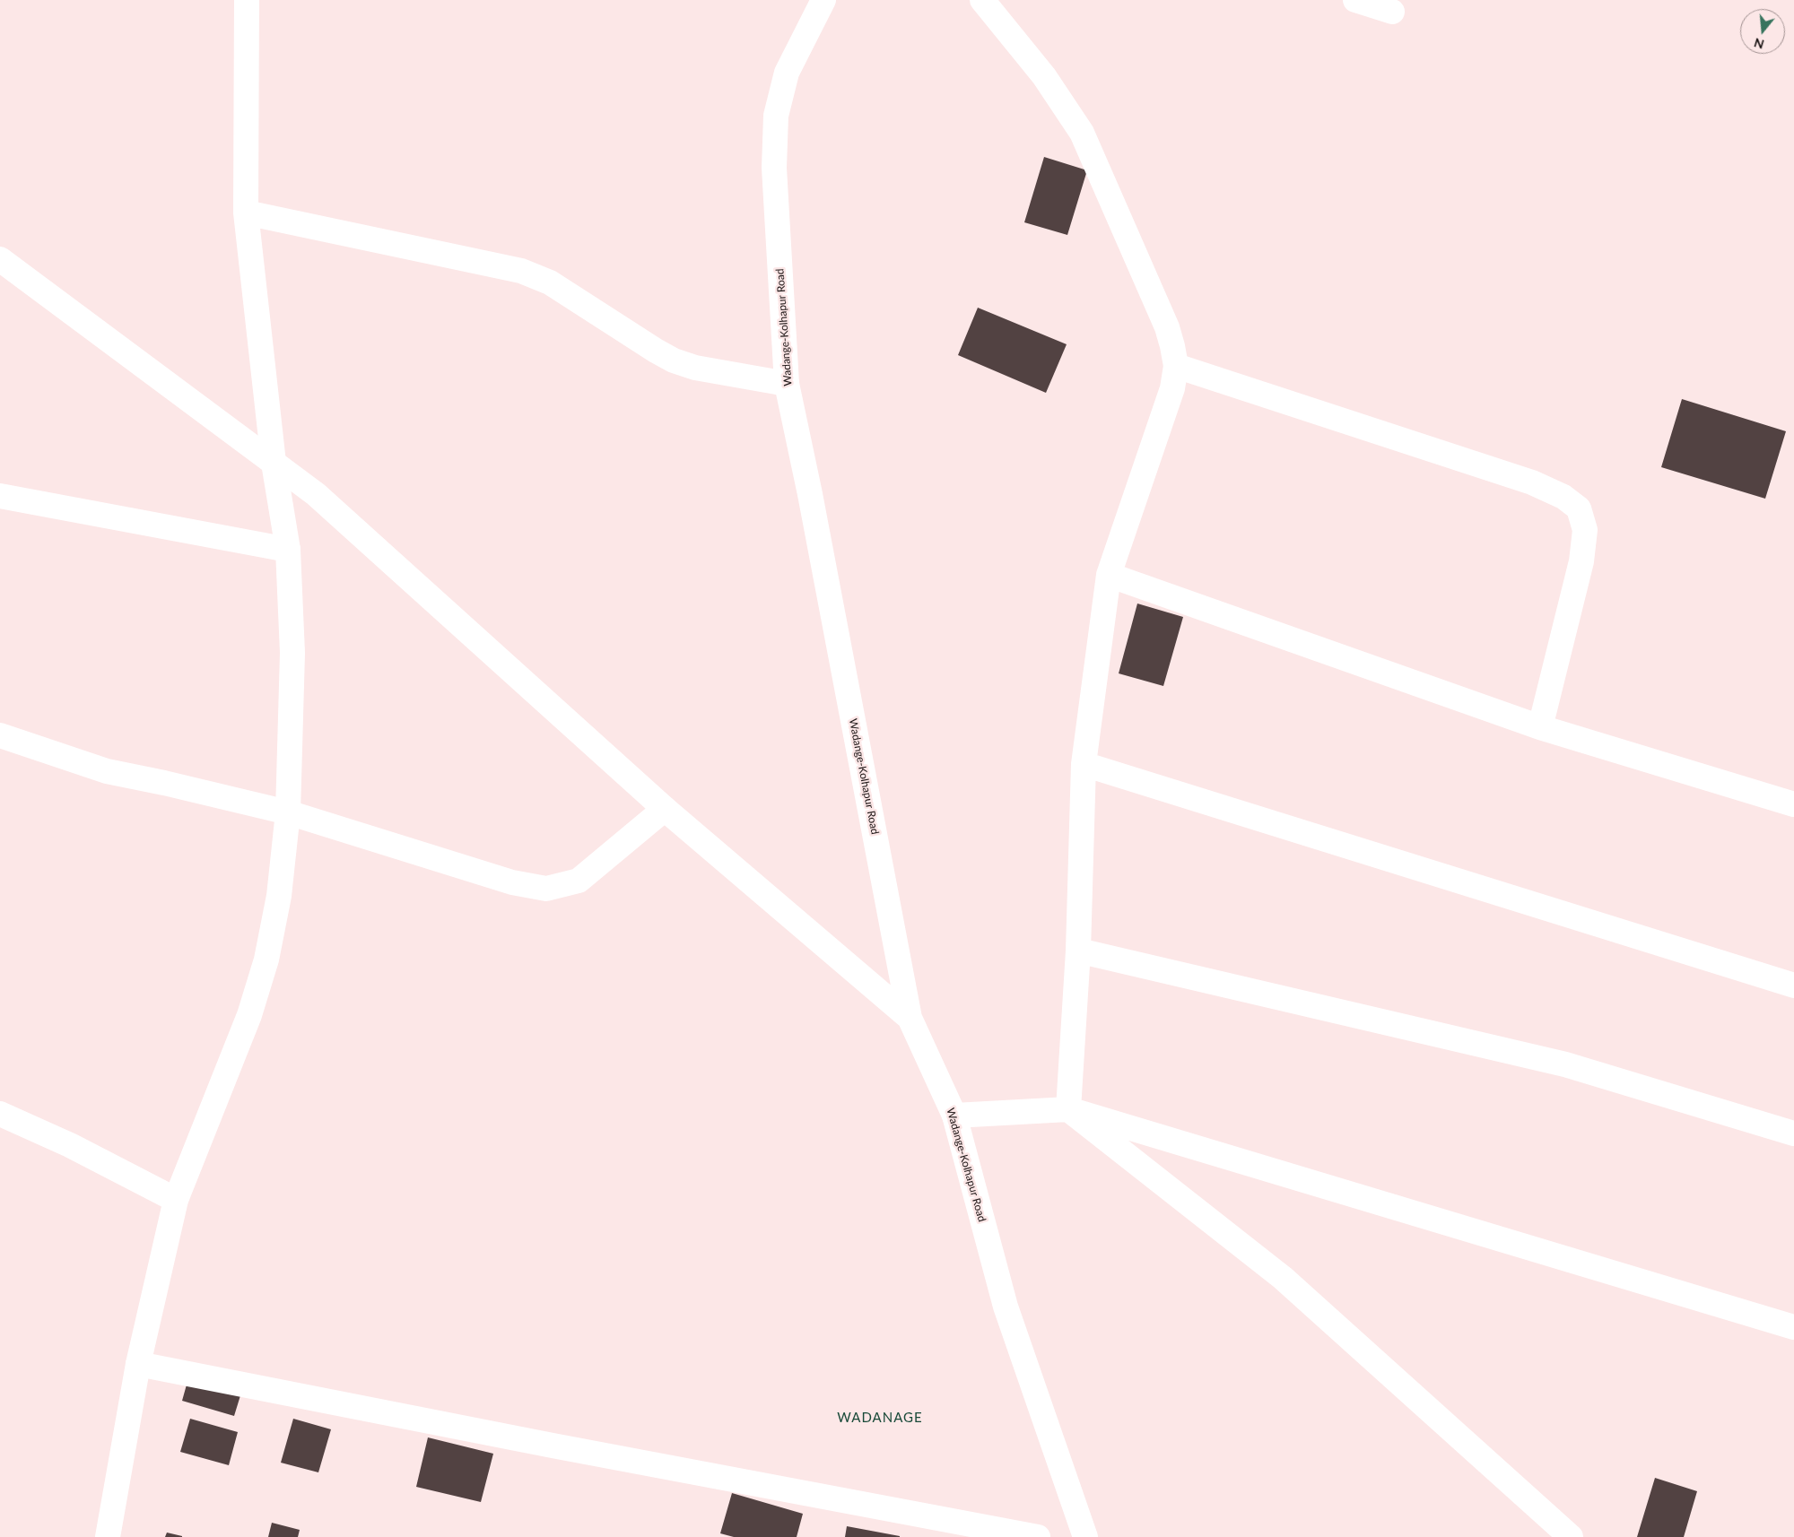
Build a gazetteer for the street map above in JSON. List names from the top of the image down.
{
  "streets": {
    "street": ["Wadange-Kolhapur Road"]
  },
  "districts": ["WADANAGE"],
  "north": "bottom"
}
